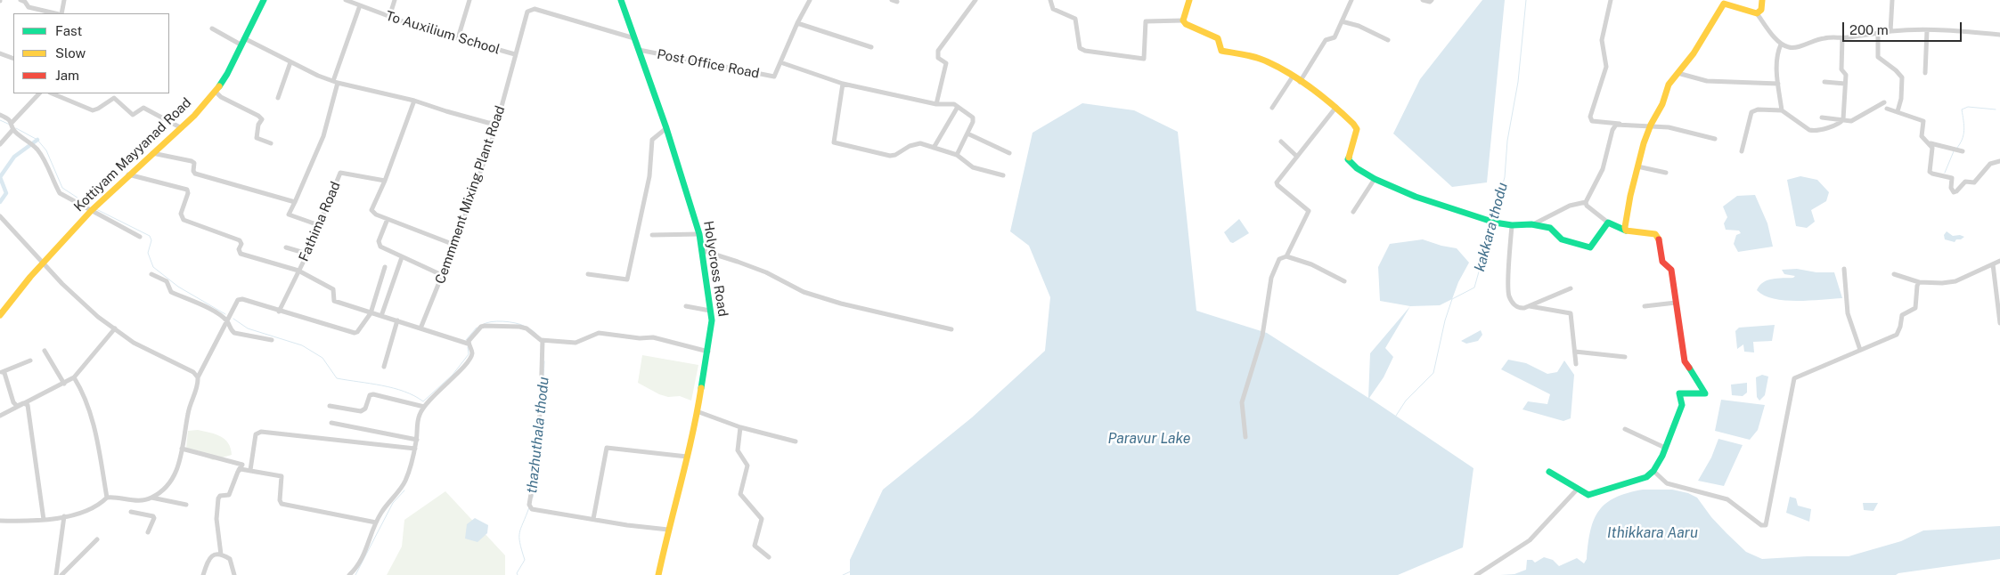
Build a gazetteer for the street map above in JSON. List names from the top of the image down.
{
  "streets": {
    "street": [
      "To Auxilium School",
      "Post Office Road",
      "Kottiyam Mayyanad Road",
      "Cemmment Mixing Plant Road",
      "Fathima Road",
      "Holycross Road"
    ]
  },
  "crossings": [
    ["To Auxilium School", "Cemmment Mixing Plant Road"],
    ["Post Office Road", "Holycross Road"],
    ["Cemmment Mixing Plant Road", "Holycross Road"]
  ],
  "water": [
    "kakkara thodu",
    "thazhuthala thodu",
    "Paravur Lake",
    "Ithikkara Aaru"
  ],
  "legend": ["Fast", "Slow", "Jam"],
  "scale_bar": "200 m"
}
